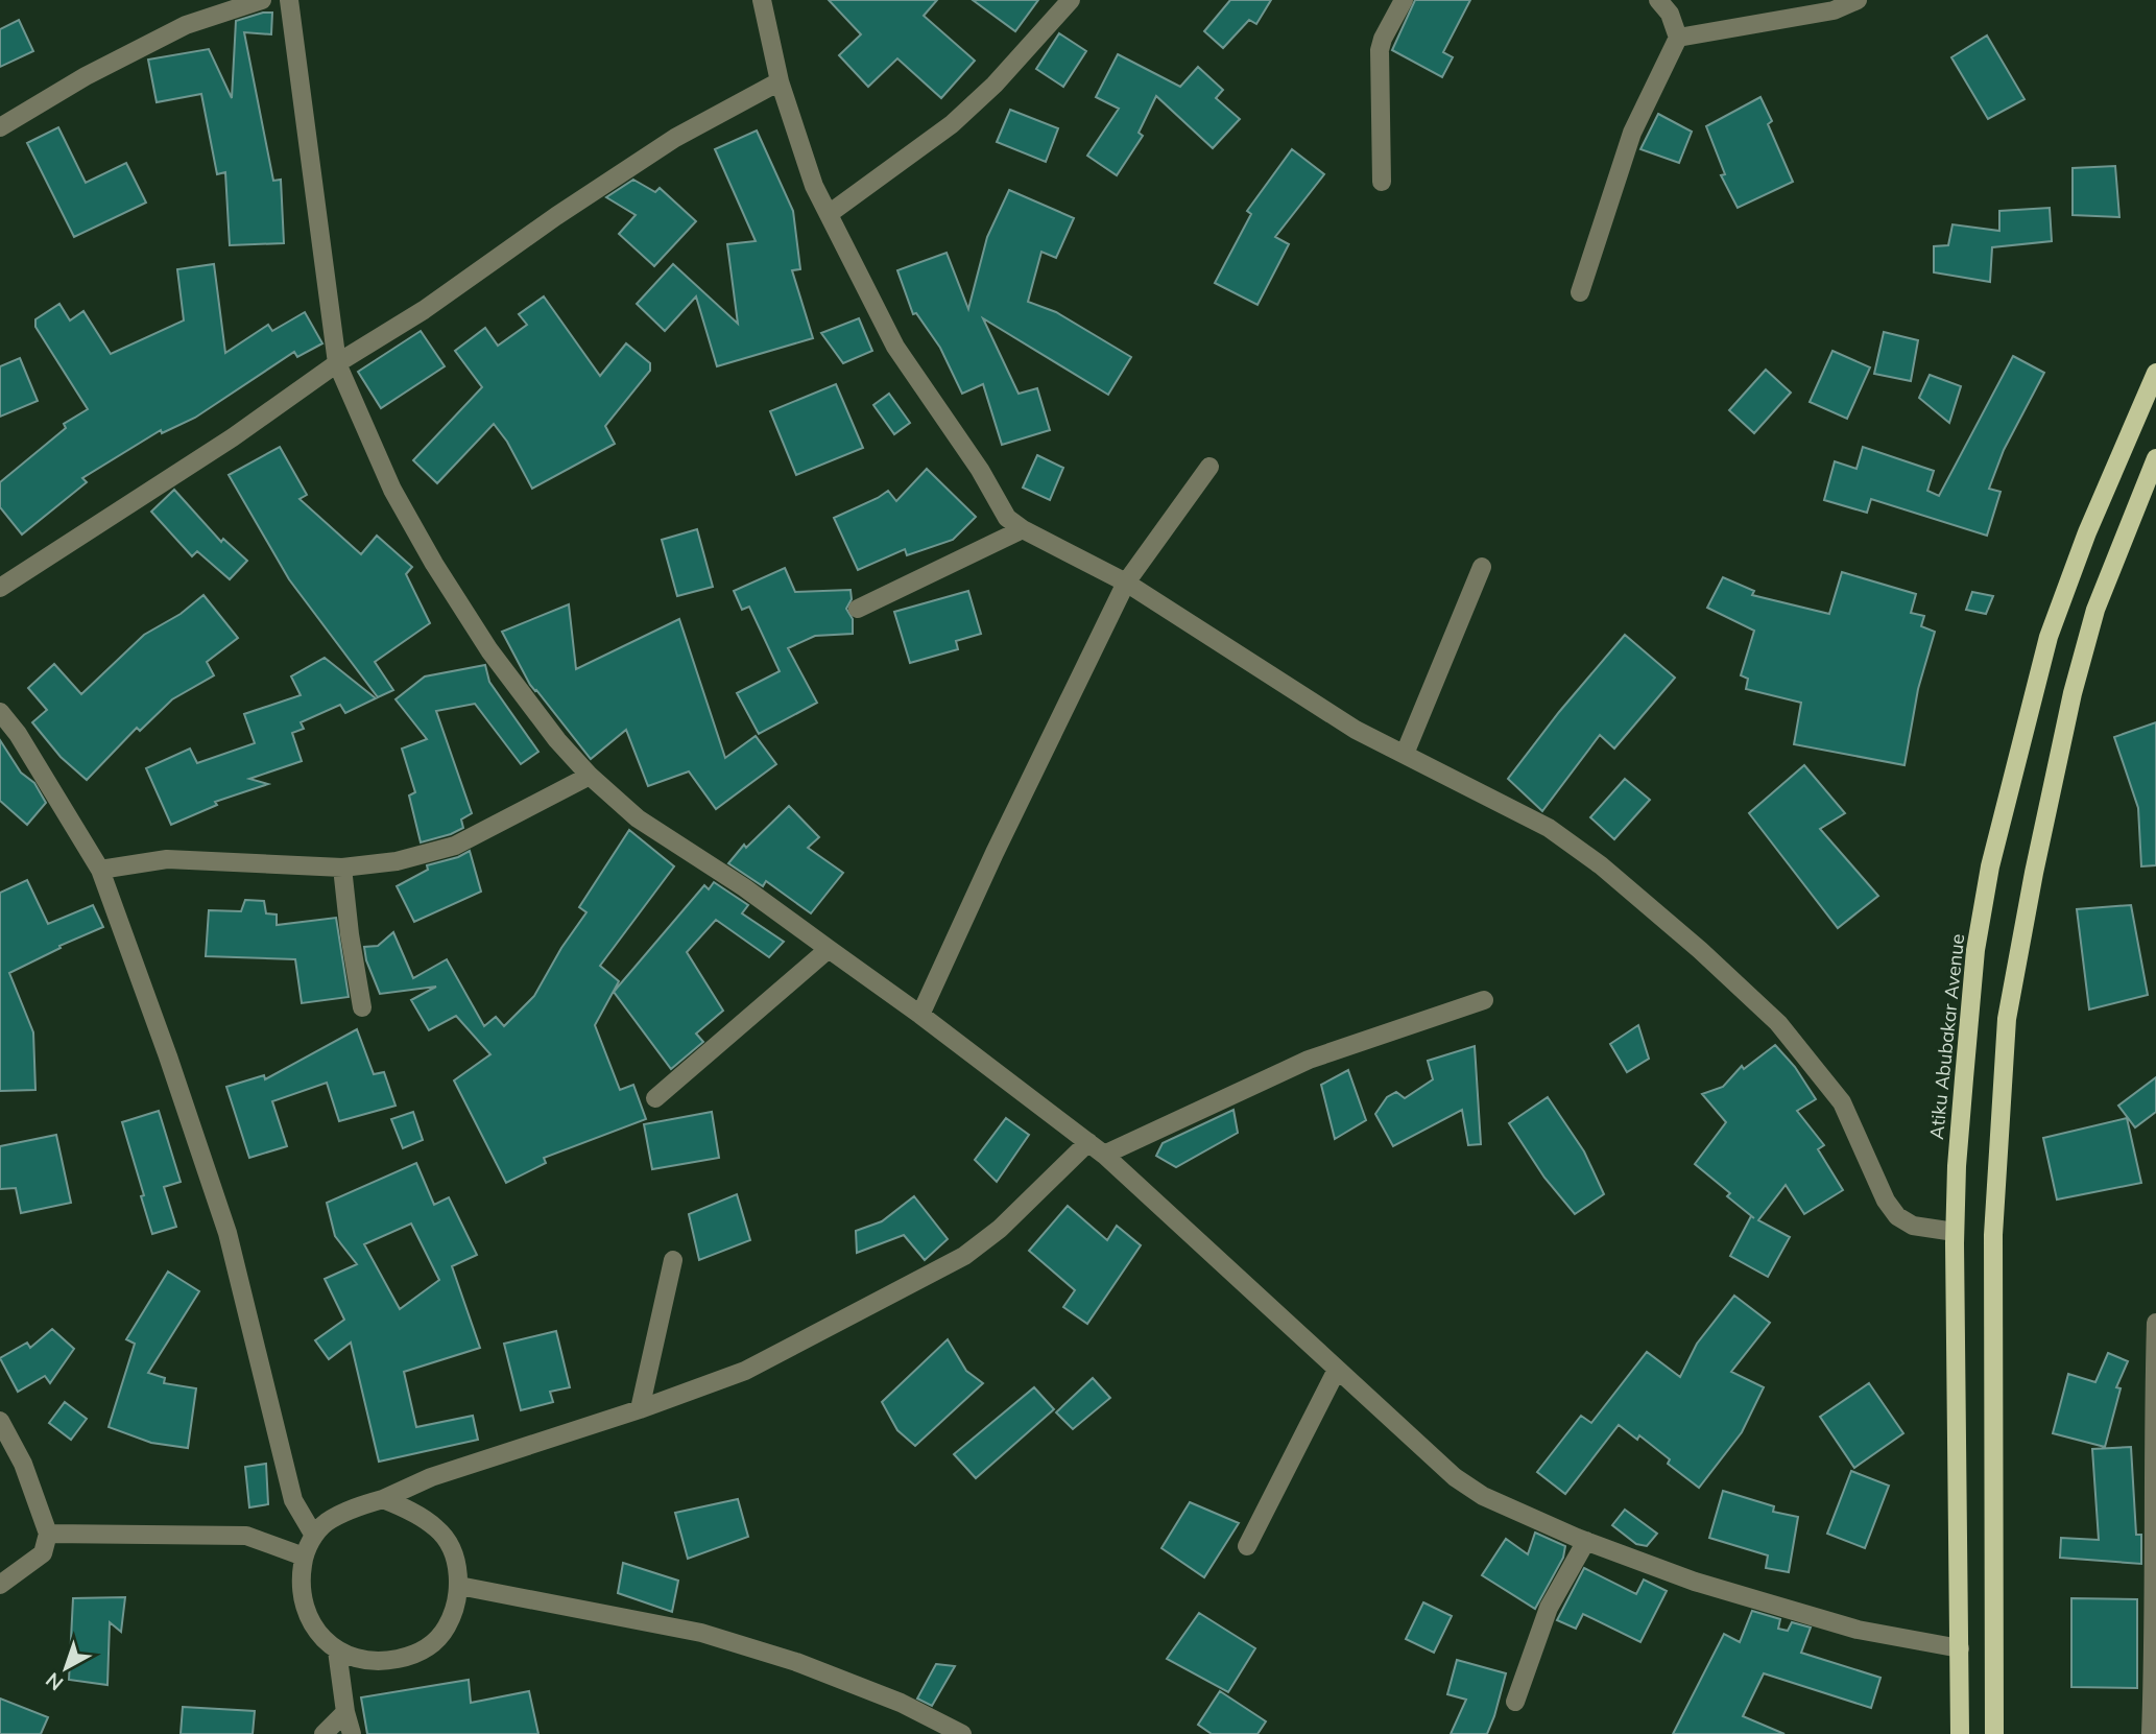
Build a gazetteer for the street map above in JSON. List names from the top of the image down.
{
  "streets": {
    "main road": ["Atiku Abubakar Avenue"]
  },
  "north": "bottom left"
}
